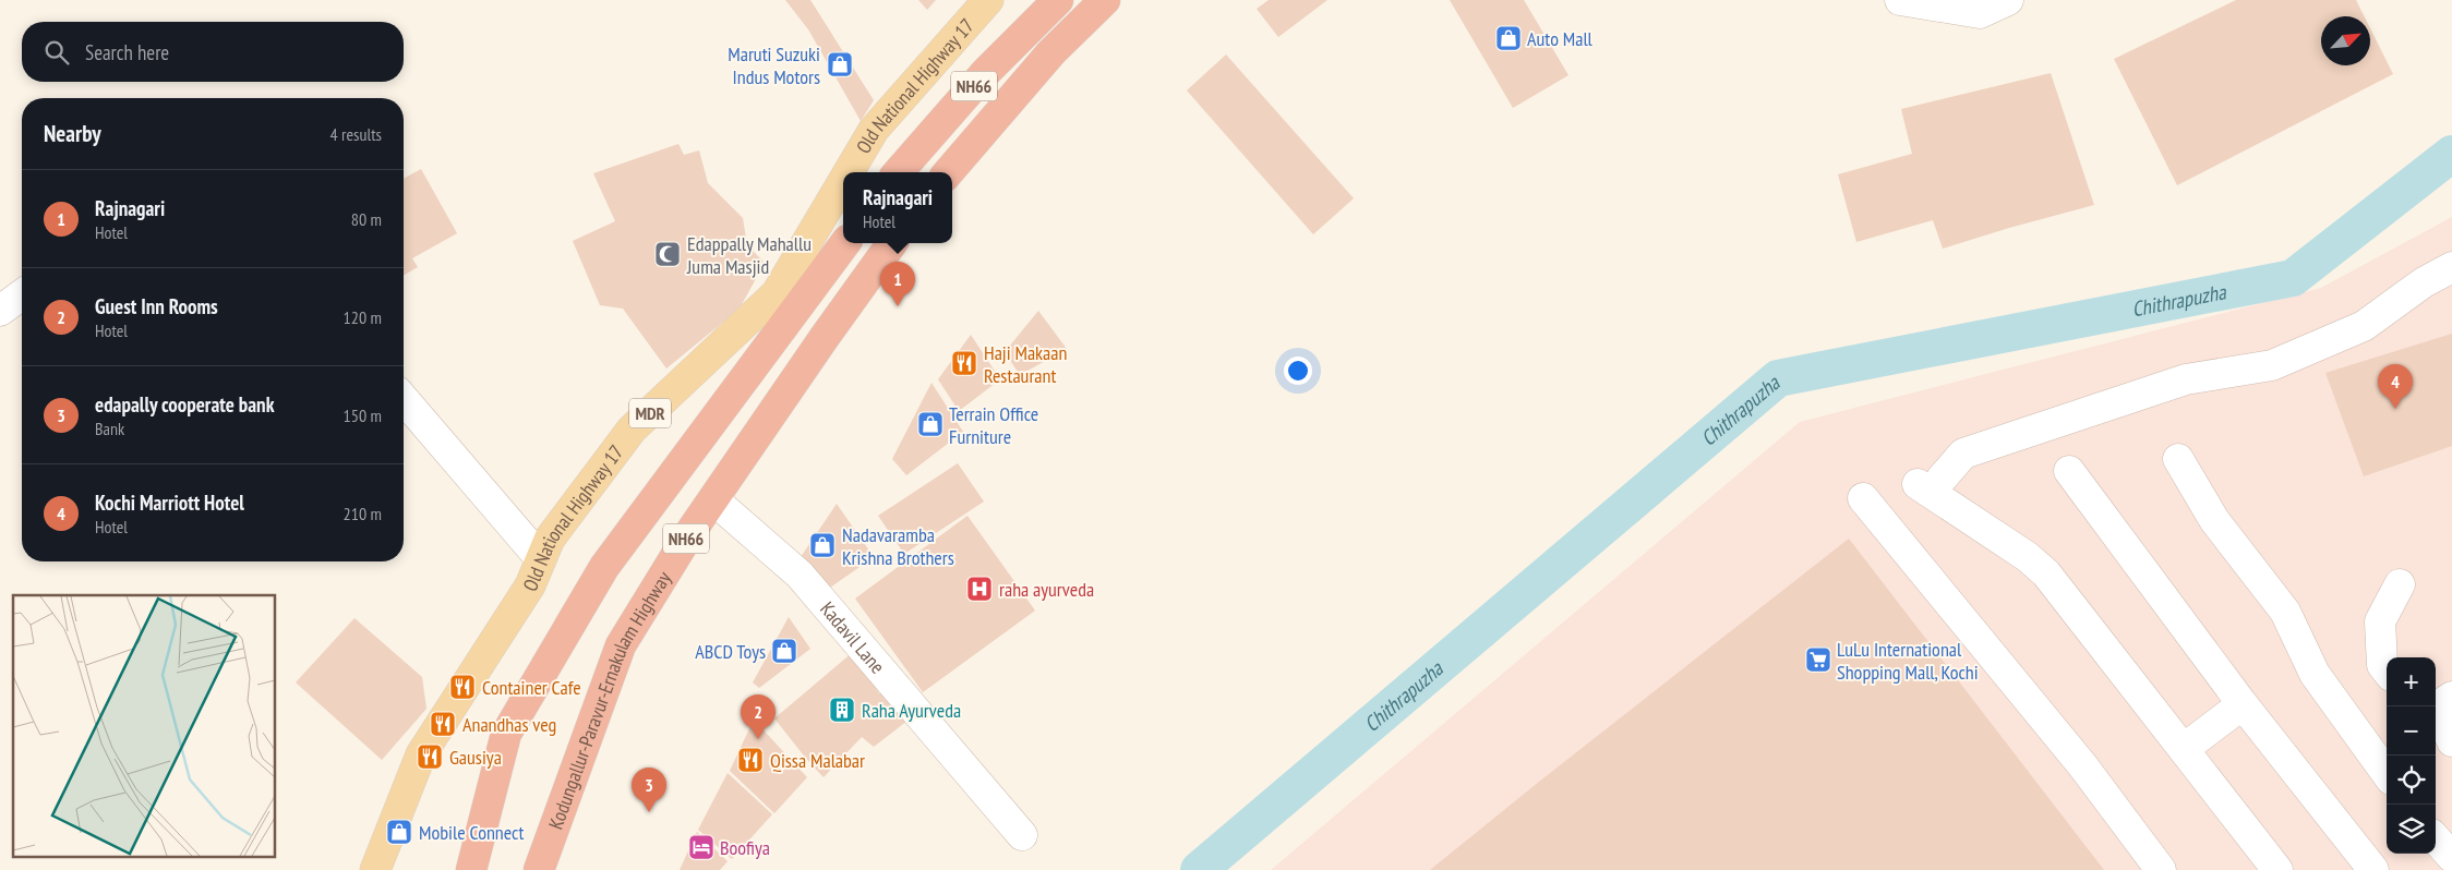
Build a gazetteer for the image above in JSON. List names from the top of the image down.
{
  "streets": {
    "highway": ["NH66", "Kodungallur-Paravur-Ernakulam Highway"],
    "main road": ["Old National Highway 17", "MDR"],
    "street": ["Kadavil Lane"]
  },
  "crossings": [
    ["Old National Highway 17", "NH66"],
    ["Kadavil Lane", "Kodungallur-Paravur-Ernakulam Highway"]
  ],
  "water": ["Chithrapuzha"],
  "places": {
    "shop": [
      "Auto Mall",
      "Maruti Suzuki Indus Motors",
      "Terrain Office Furniture",
      "Nadavaramba Krishna Brothers",
      "ABCD Toys",
      "Mobile Connect"
    ],
    "mosque": ["Edappally Mahallu Juma Masjid"],
    "restaurant": [
      "Haji Makaan Restaurant",
      "Container Cafe",
      "Anandhas veg",
      "Gausiya",
      "Qissa Malabar"
    ],
    "hospital": ["raha ayurveda"],
    "supermarket": ["LuLu International Shopping Mall, Kochi"],
    "building": ["Raha Ayurveda"],
    "hotel": ["Boofiya"]
  },
  "north": "top right",
  "page": {
    "search": "Search here",
    "heading": ["Nearby", "4 results"],
    "list": [
      {
        "mark": "1",
        "name": "Rajnagari",
        "note": "Hotel",
        "value": "80 m"
      },
      {
        "mark": "2",
        "name": "Guest Inn Rooms",
        "note": "Hotel",
        "value": "120 m"
      },
      {
        "mark": "3",
        "name": "edapally cooperate bank",
        "note": "Bank",
        "value": "150 m"
      },
      {
        "mark": "4",
        "name": "Kochi Marriott Hotel",
        "note": "Hotel",
        "value": "210 m"
      }
    ],
    "popup": ["Rajnagari", "Hotel"],
    "pins": [
      "1",
      "4",
      "2",
      "3"
    ],
    "map_buttons": ["+", "−"]
  }
}
